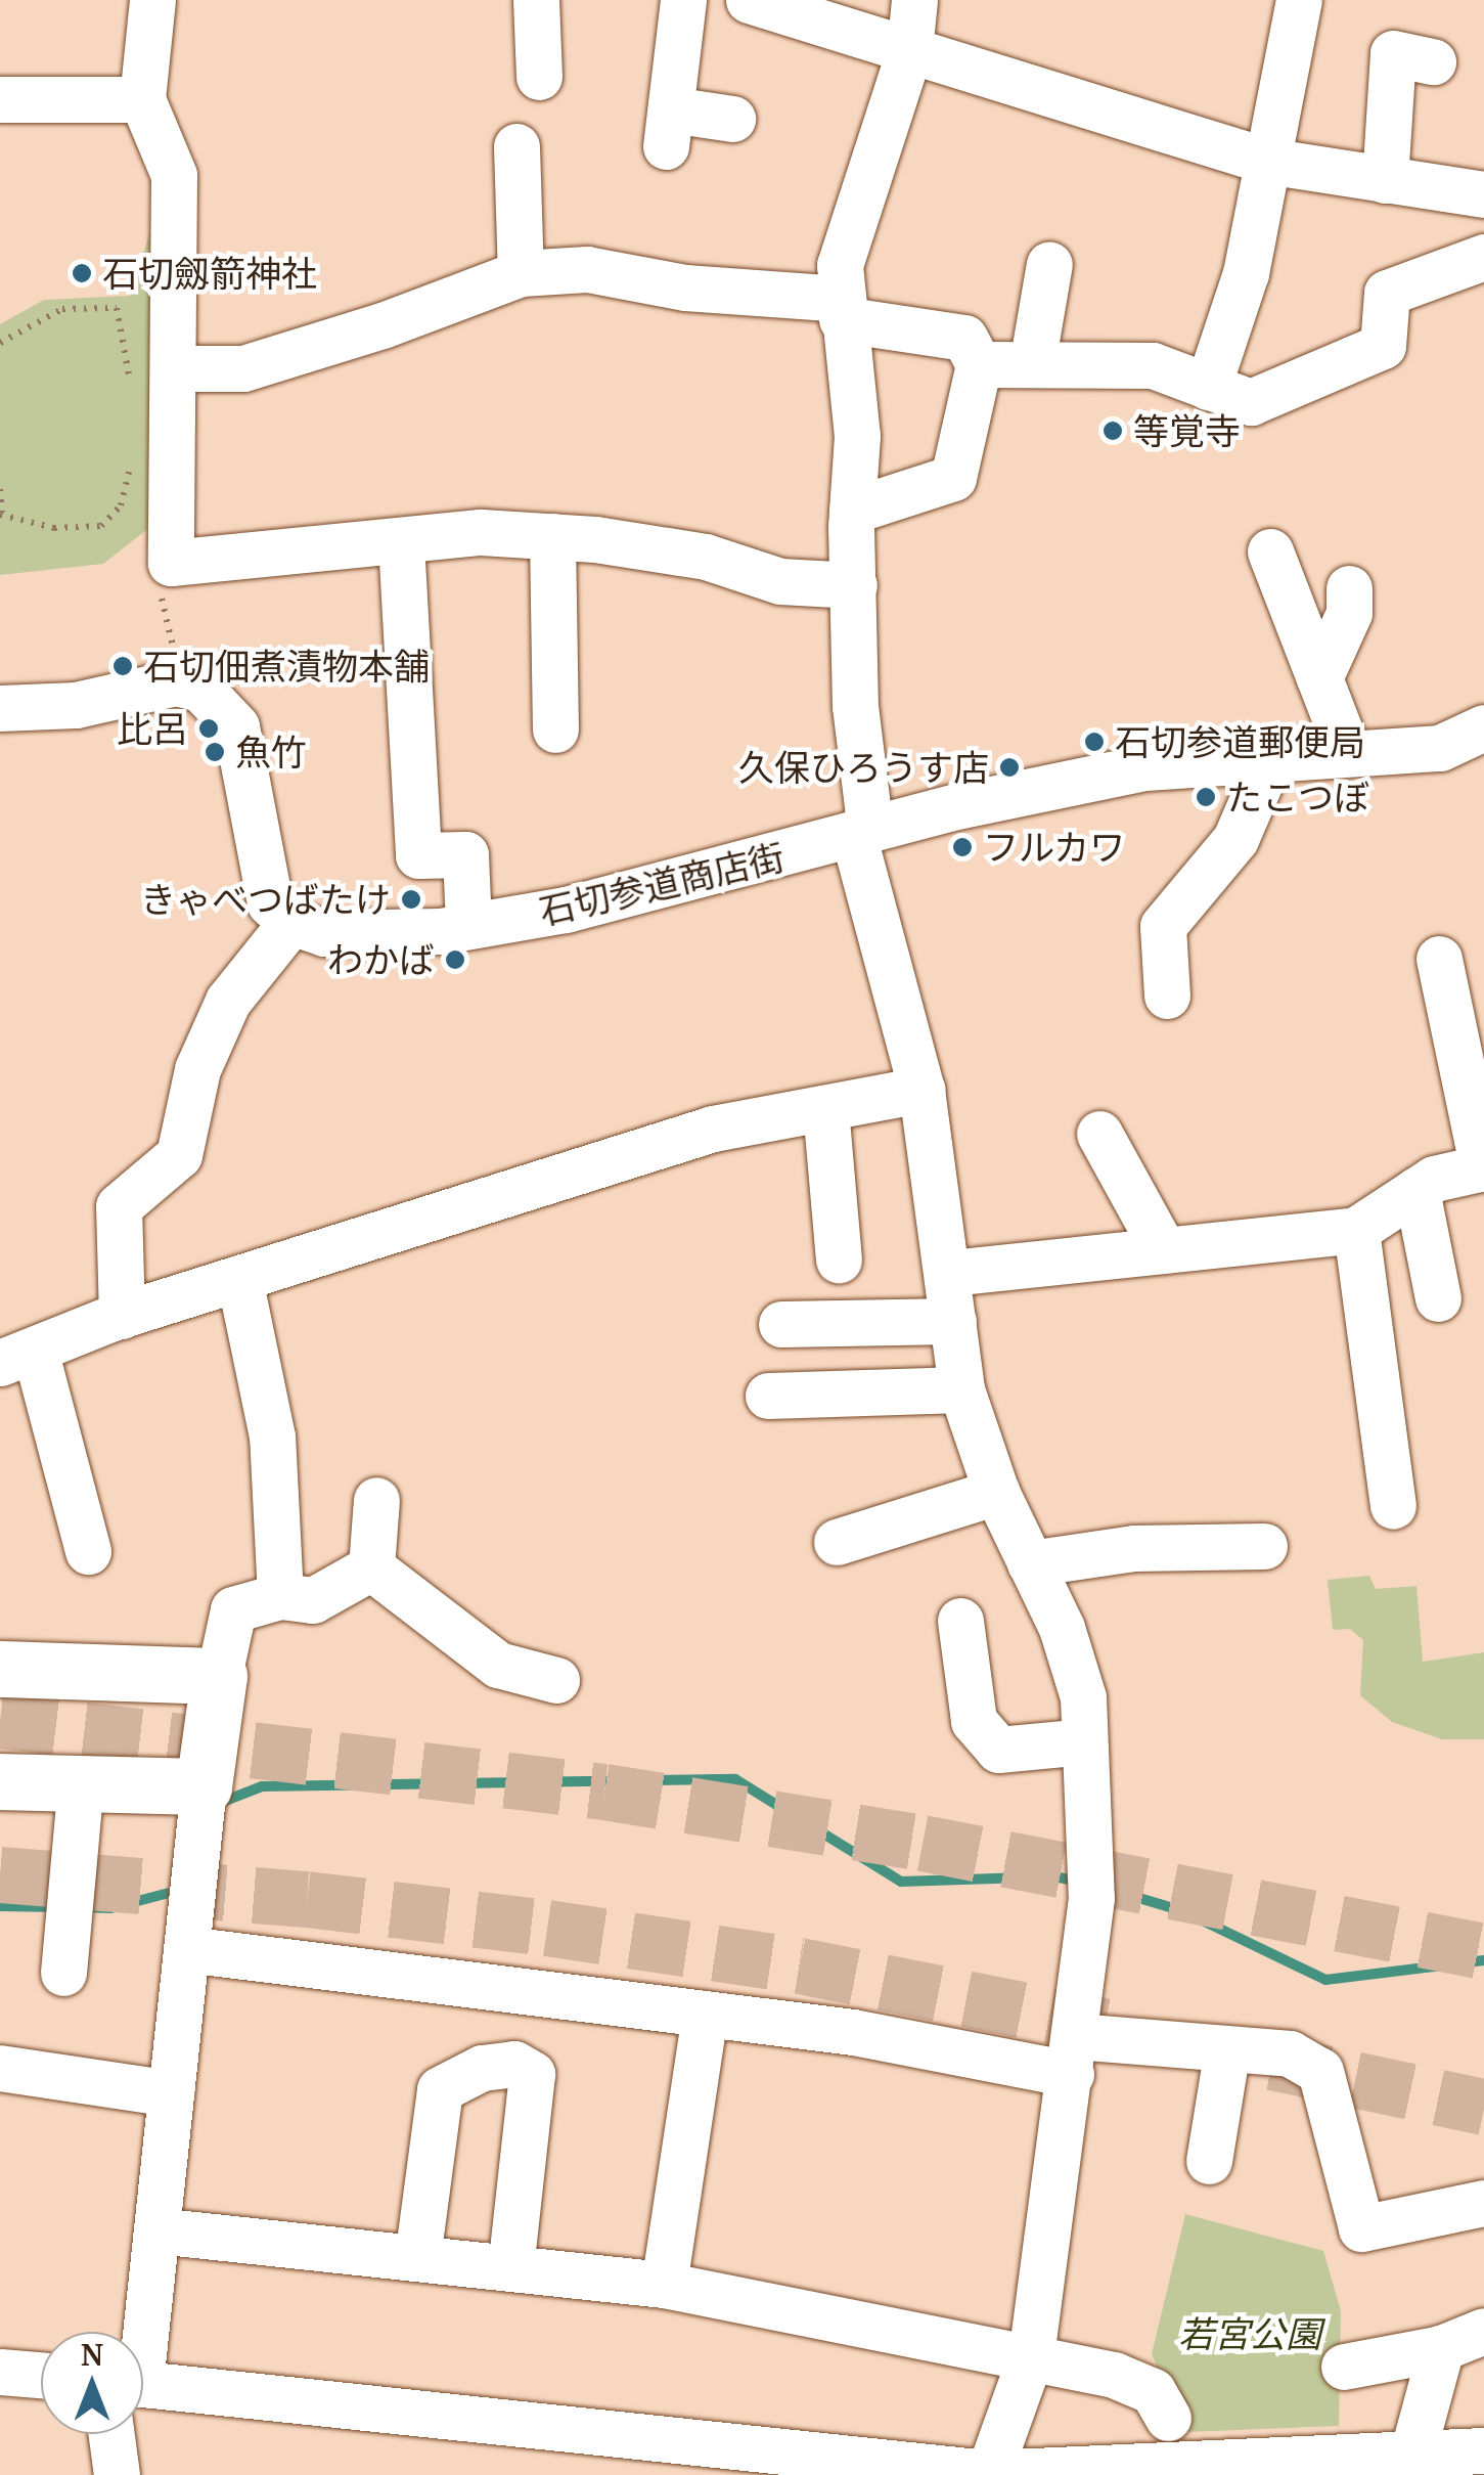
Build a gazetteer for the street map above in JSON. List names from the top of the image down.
{
  "streets": {
    "street": ["石切参道商店街"]
  },
  "parks": ["若宮公園"],
  "places": [
    "石切劔箭神社",
    "等覚寺",
    "石切佃煮漬物本舗",
    "比呂",
    "石切参道郵便局",
    "魚竹",
    "久保ひろうす店",
    "たこつぼ",
    "フルカワ",
    "きゃべつばたけ",
    "わかば"
  ],
  "north": "top"
}
